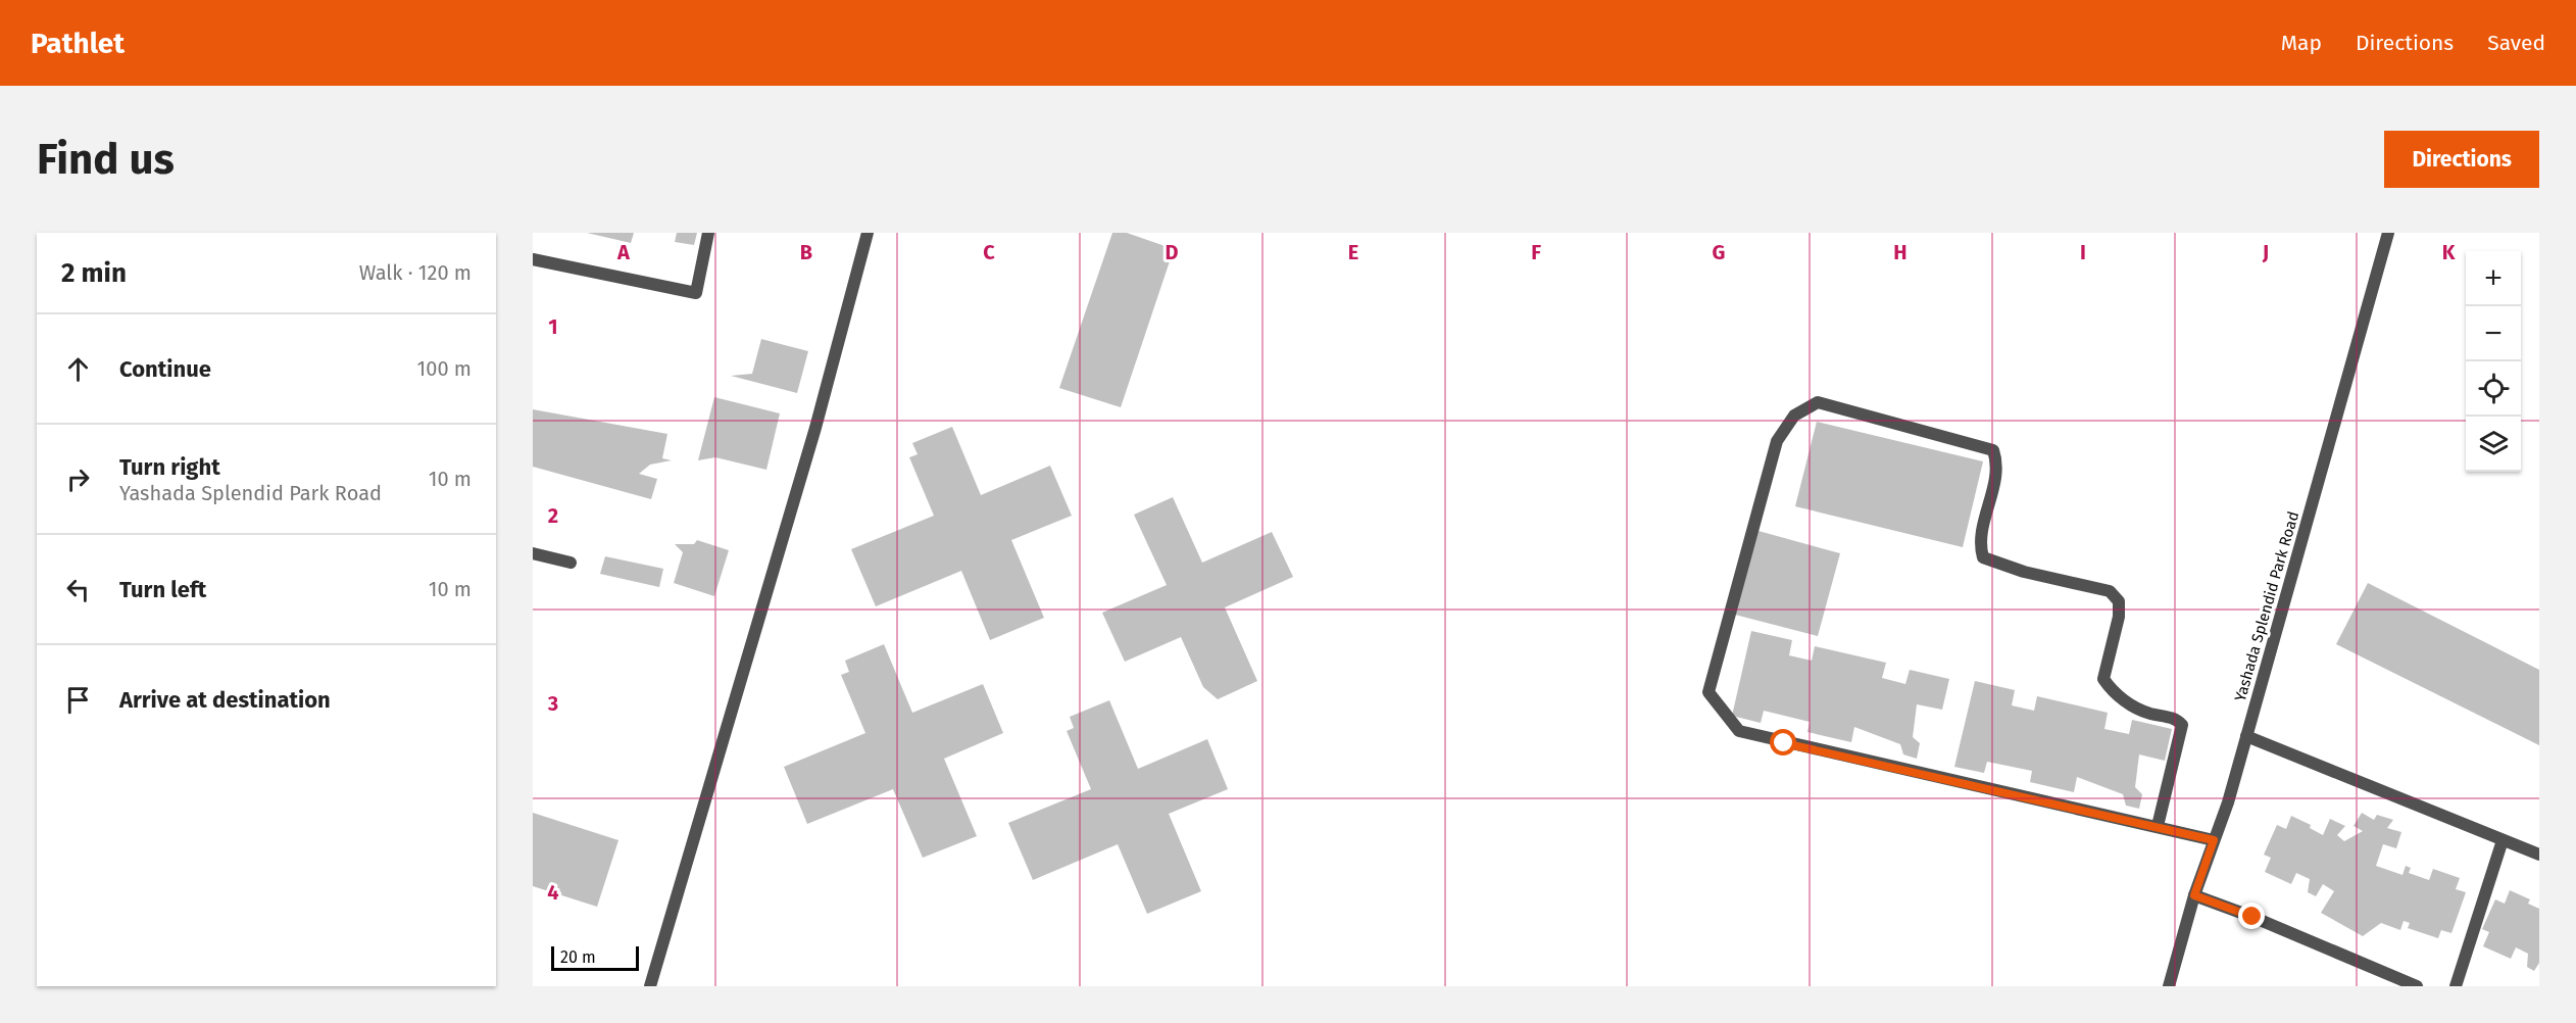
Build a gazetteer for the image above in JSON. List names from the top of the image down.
{
  "streets": {
    "street": ["Yashada Splendid Park Road"]
  },
  "scale_bar": "20 m",
  "page": {
    "header": "Pathlet",
    "nav": ["Map", "Directions", "Saved"],
    "buttons": "Directions",
    "title": "Find us",
    "heading": ["2 min", "Walk · 120 m"],
    "map_buttons": ["+", "−"],
    "list": [
      ["Continue", "100 m"],
      ["Turn right", "Yashada Splendid Park Road", "10 m"],
      ["Turn left", "10 m"],
      "Arrive at destination"
    ],
    "scale": "20 m"
  },
  "grid": {
    "columns": [
      "A",
      "B",
      "C",
      "D",
      "E",
      "F",
      "G",
      "H",
      "I",
      "J",
      "K"
    ],
    "rows": [
      "1",
      "2",
      "3",
      "4"
    ]
  }
}
